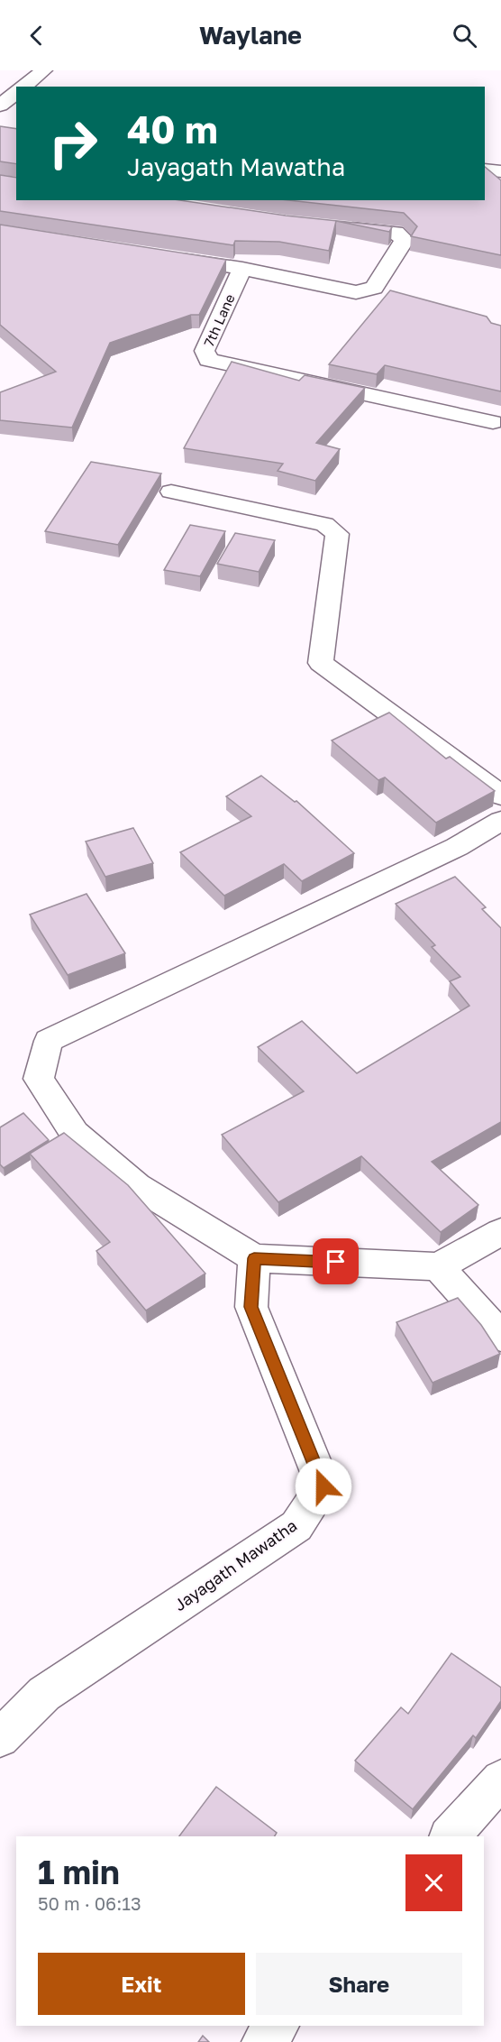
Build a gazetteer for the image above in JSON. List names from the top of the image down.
{
  "streets": {
    "street": ["7th Lane", "Jayagath Mawatha"]
  },
  "page": {
    "header": "Waylane",
    "turn": ["40 m", "Jayagath Mawatha"],
    "heading": ["1 min", "50 m · 06:13"],
    "buttons": ["Exit", "Share"]
  }
}
